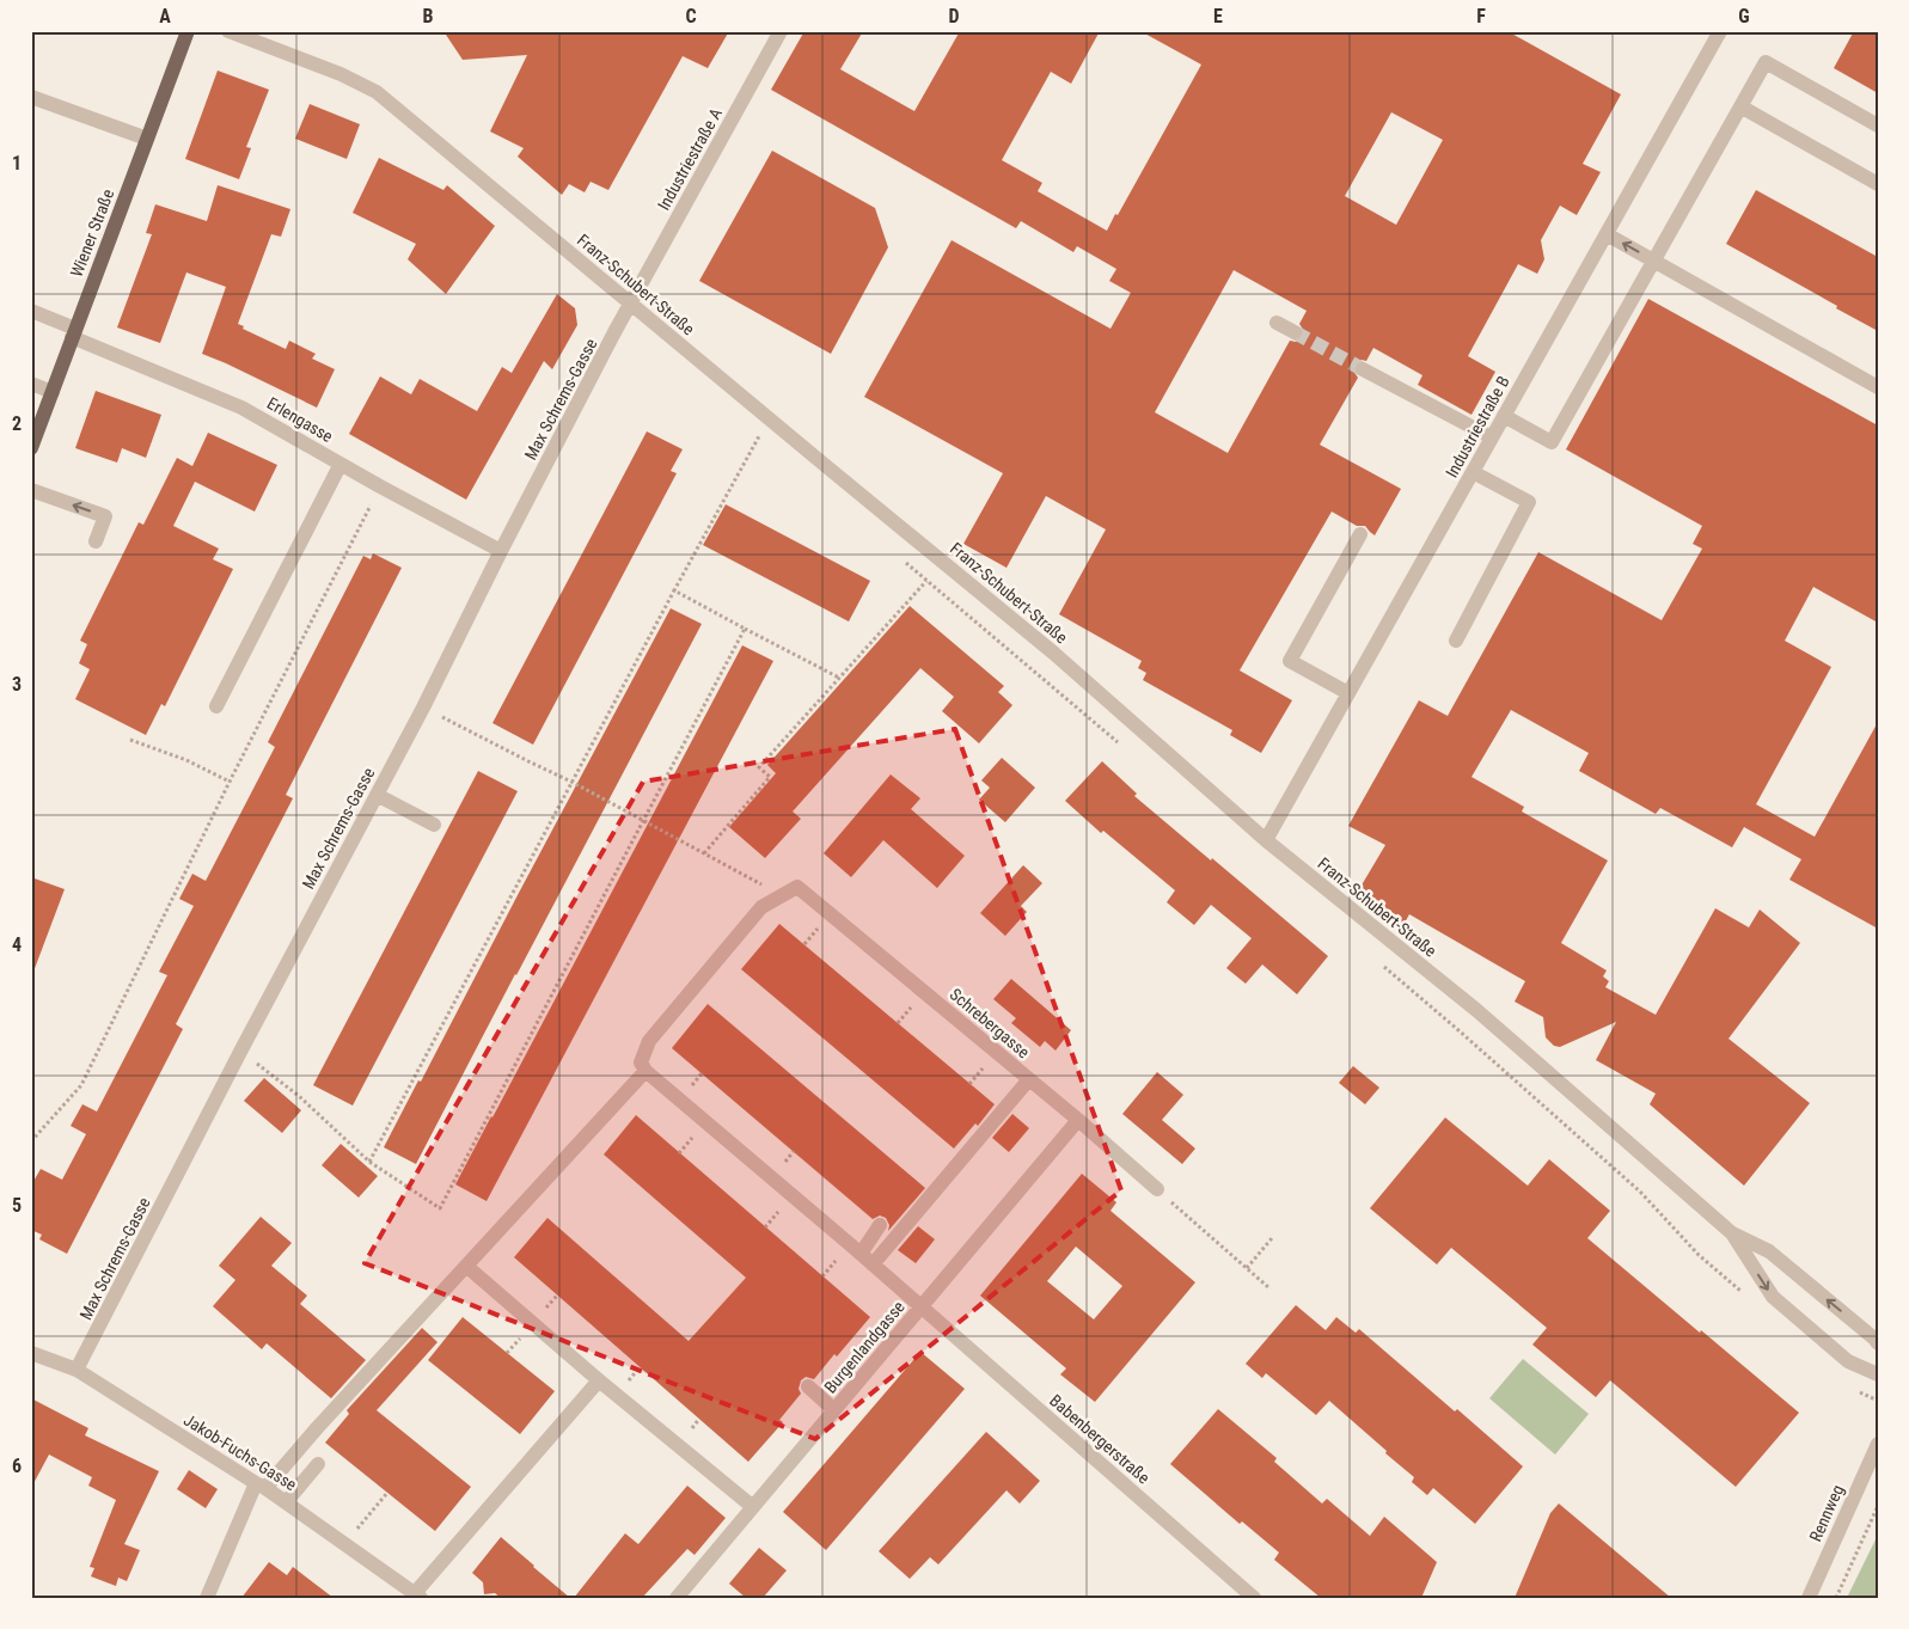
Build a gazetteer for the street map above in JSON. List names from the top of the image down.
{
  "streets": {
    "main road": ["Wiener Straße"],
    "street": [
      "Industriestraße A",
      "Franz-Schubert-Straße",
      "Max Schrems-Gasse",
      "Erlengasse",
      "Industriestraße B",
      "Schrebergasse",
      "Burgenlandgasse",
      "Babenbergerstraße",
      "Jakob-Fuchs-Gasse",
      "Rennweg"
    ]
  },
  "crossings": [
    ["Industriestraße A", "Franz-Schubert-Straße"],
    ["Industriestraße A", "Max Schrems-Gasse"],
    ["Wiener Straße", "Erlengasse"],
    ["Franz-Schubert-Straße", "Max Schrems-Gasse"],
    ["Franz-Schubert-Straße", "Industriestraße B"],
    ["Max Schrems-Gasse", "Erlengasse"],
    ["Max Schrems-Gasse", "Jakob-Fuchs-Gasse"],
    ["Schrebergasse", "Burgenlandgasse"],
    ["Burgenlandgasse", "Babenbergerstraße"]
  ],
  "grid": {
    "columns": [
      "A",
      "B",
      "C",
      "D",
      "E",
      "F",
      "G"
    ],
    "rows": [
      "1",
      "2",
      "3",
      "4",
      "5",
      "6"
    ]
  }
}
